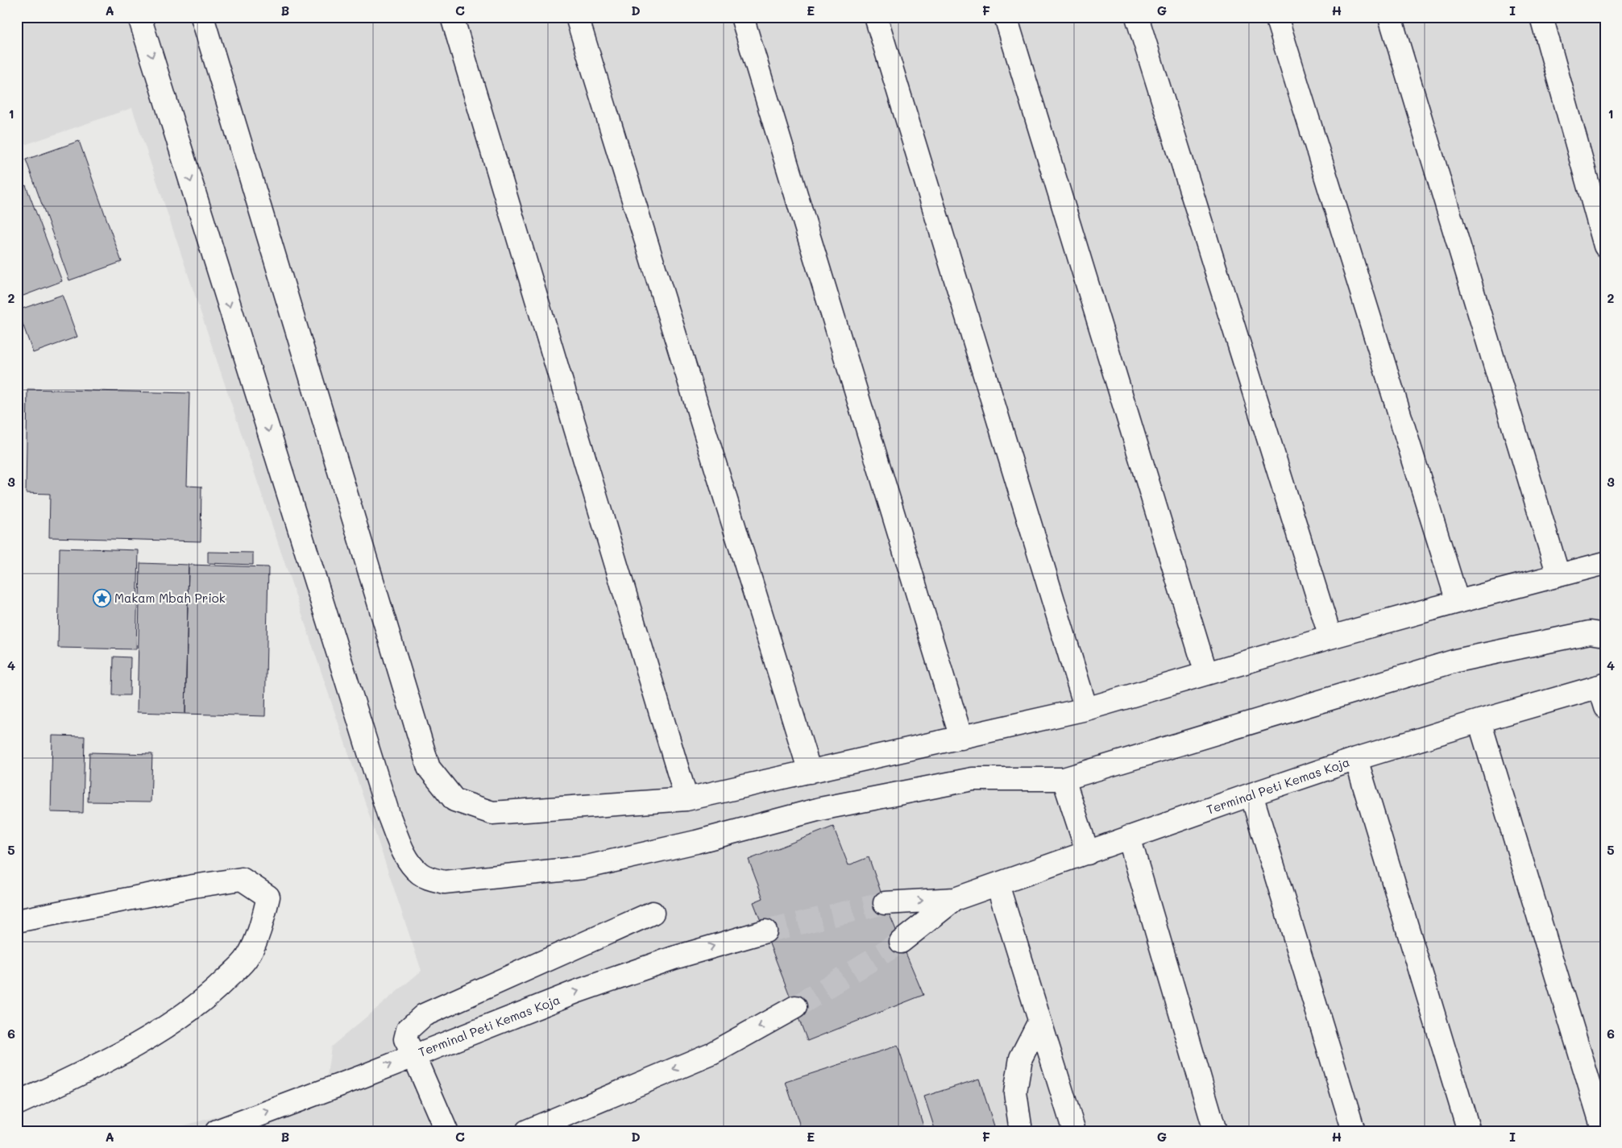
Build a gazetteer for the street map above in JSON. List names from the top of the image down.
{
  "streets": {
    "street": ["Terminal Peti Kemas Koja"]
  },
  "places": {
    "place": ["Makam Mbah Priok"]
  },
  "grid": {
    "columns": [
      "A",
      "B",
      "C",
      "D",
      "E",
      "F",
      "G",
      "H",
      "I"
    ],
    "rows": [
      "1",
      "2",
      "3",
      "4",
      "5",
      "6"
    ]
  }
}
